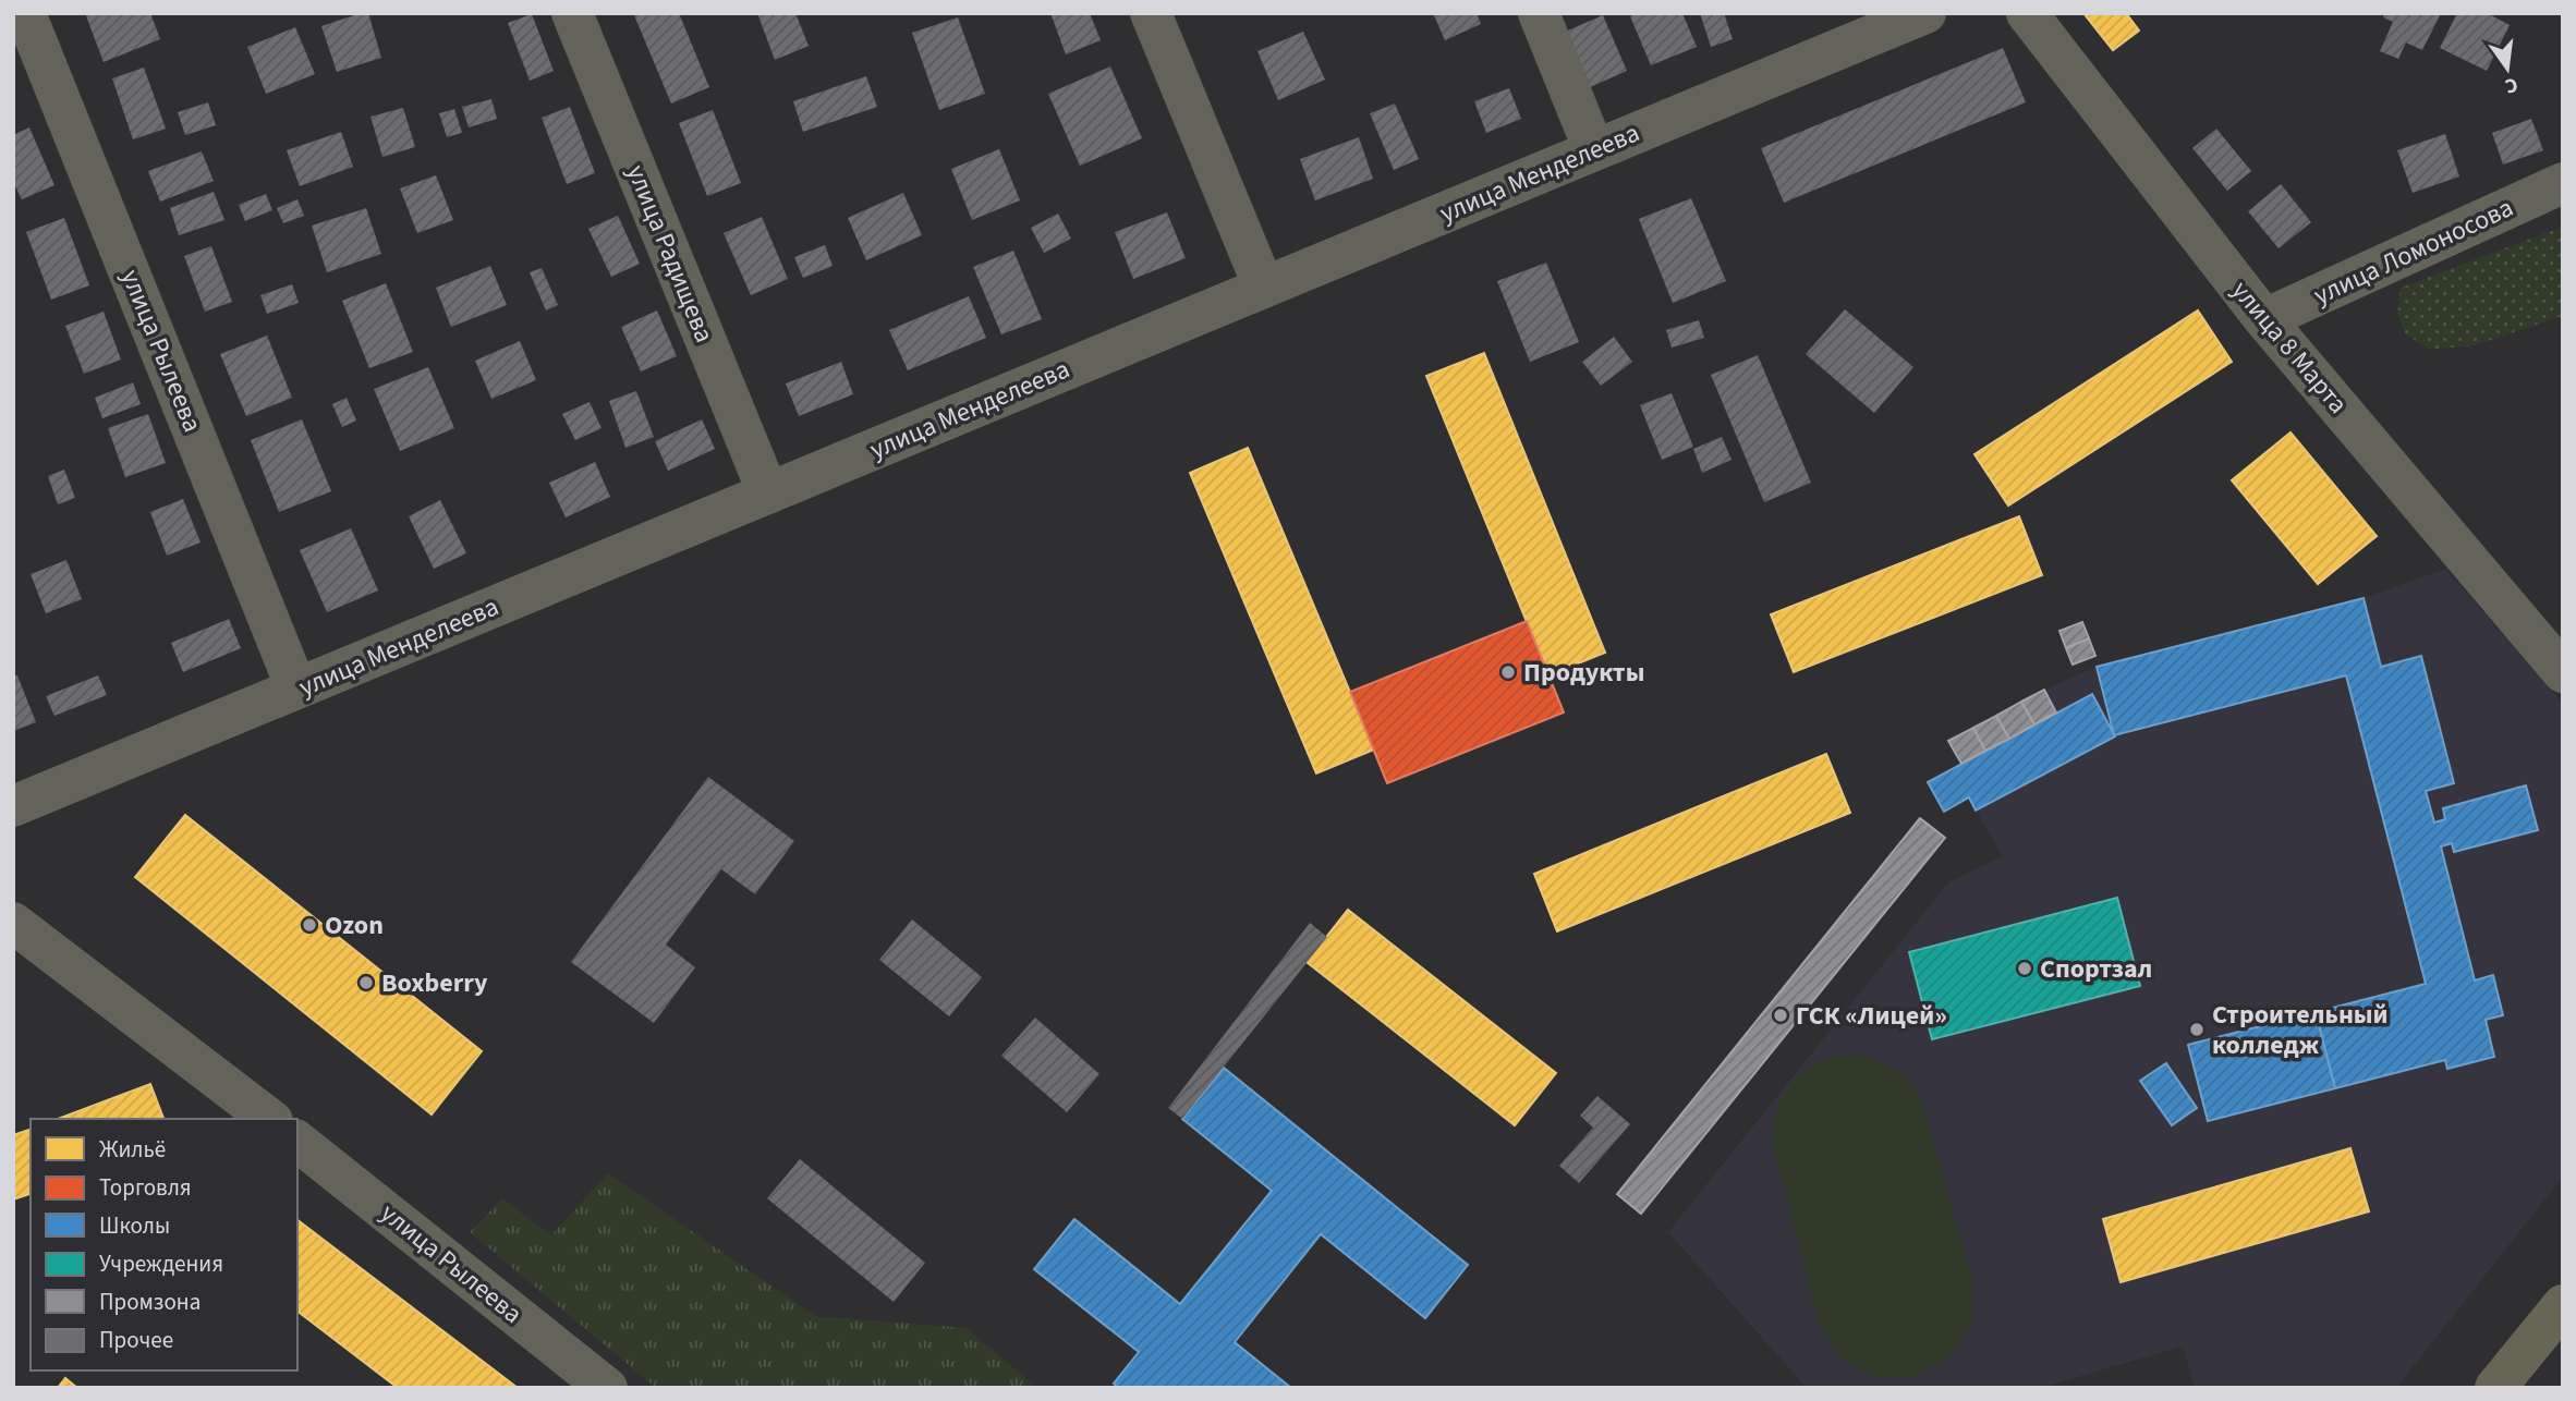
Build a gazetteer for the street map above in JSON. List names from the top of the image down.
{
  "streets": {
    "street": [
      "улица Менделеева",
      "улица Ломоносова",
      "улица Радищева",
      "улица 8 Марта",
      "улица Рылеева"
    ]
  },
  "crossings": [
    ["улица Менделеева", "улица Радищева"],
    ["улица Менделеева", "улица Рылеева"],
    ["улица Ломоносова", "улица 8 Марта"]
  ],
  "places": [
    "Продукты",
    "Ozon",
    "Спортзал",
    "Boxberry",
    "ГСК «Лицей»",
    "Строительный колледж"
  ],
  "legend": [
    "Жильё",
    "Торговля",
    "Школы",
    "Учреждения",
    "Промзона",
    "Прочее"
  ],
  "north": "bottom"
}
